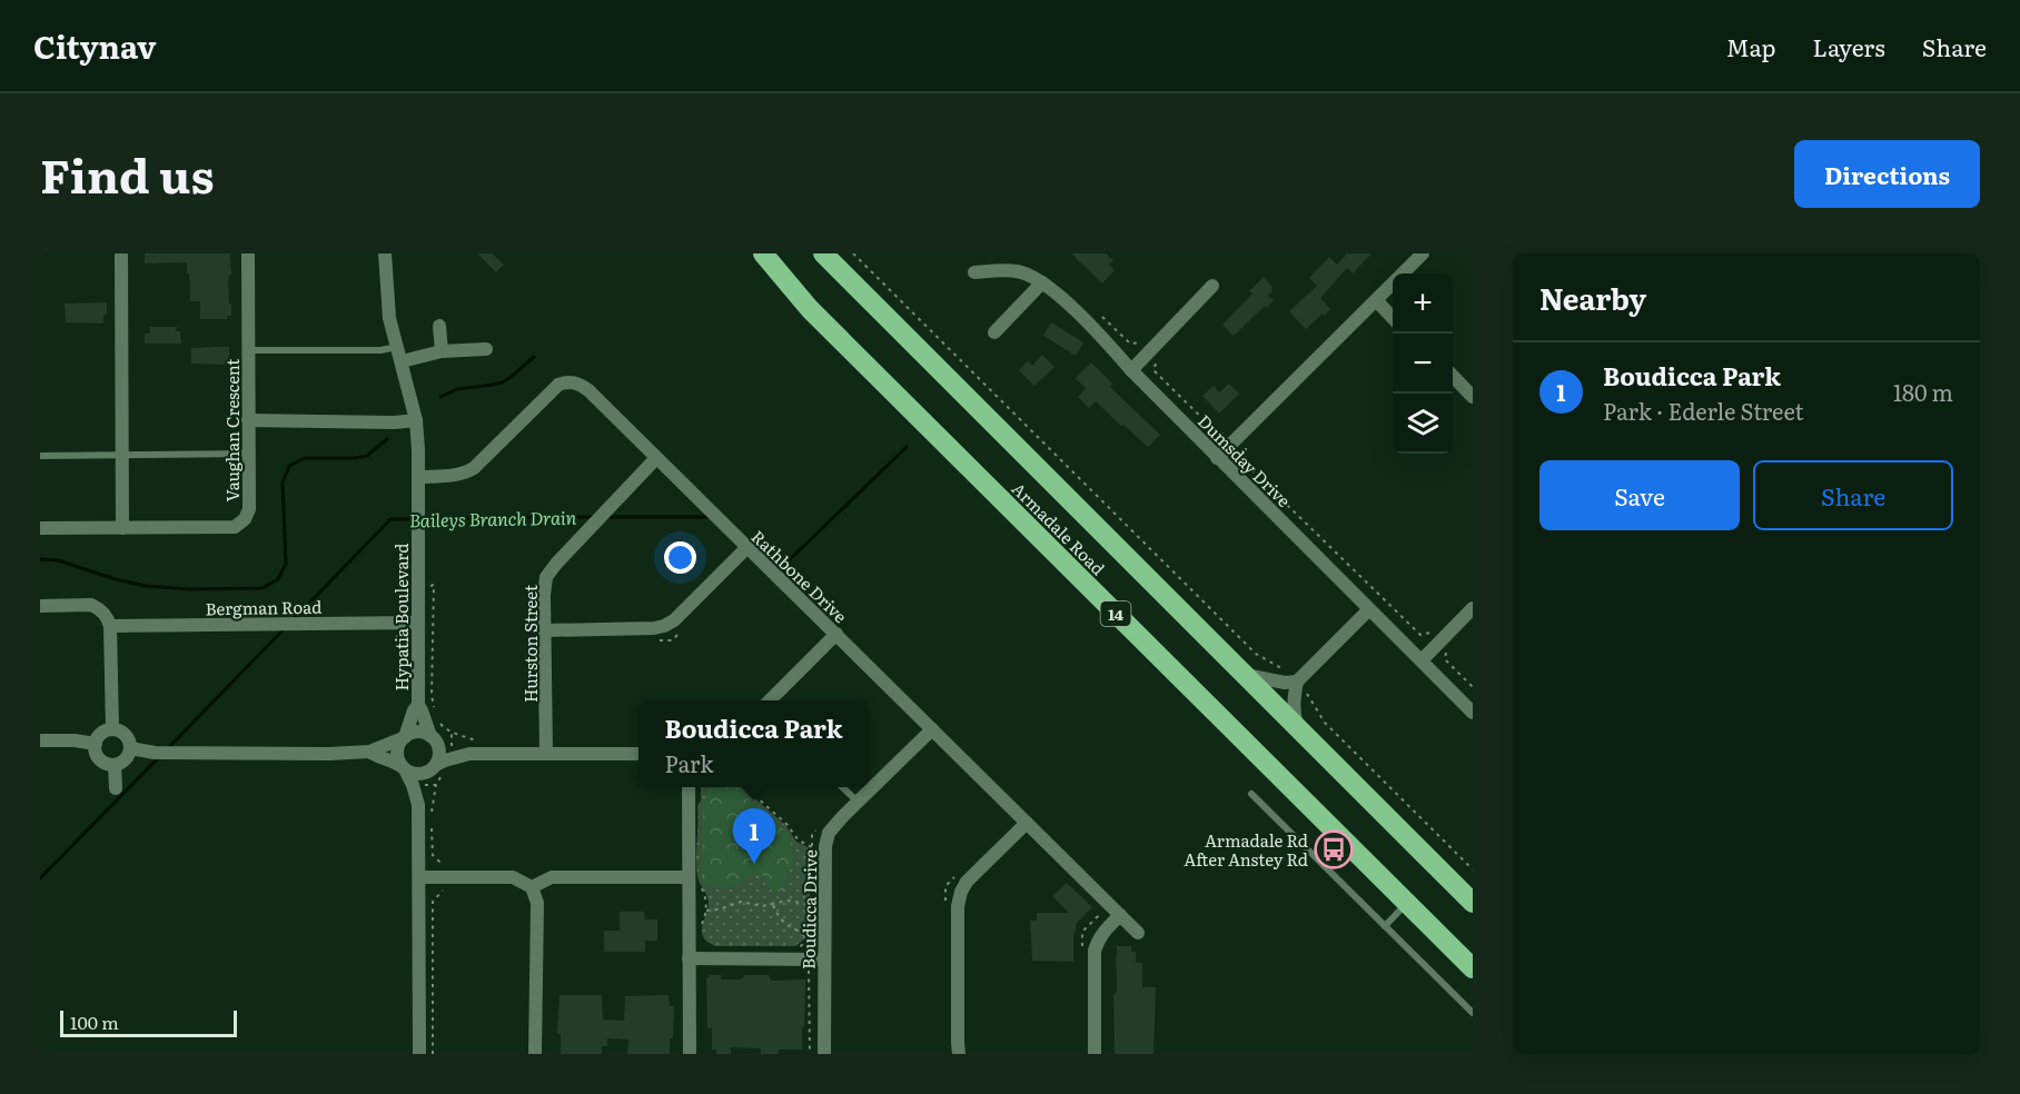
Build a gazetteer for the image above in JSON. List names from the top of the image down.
{
  "streets": {
    "highway": ["Armadale Road", "14"],
    "street": [
      "Vaughan Crescent",
      "Dumsday Drive",
      "Rathbone Drive",
      "Bergman Road",
      "Hypatia Boulevard",
      "Hurston Street",
      "Boudicca Drive"
    ]
  },
  "crossings": [
    ["Rathbone Drive", "Hypatia Boulevard"],
    ["Rathbone Drive", "Hurston Street"],
    ["Rathbone Drive", "Boudicca Drive"],
    ["Bergman Road", "Hypatia Boulevard"]
  ],
  "water": ["Baileys Branch Drain"],
  "places": {
    "bus stop": ["Armadale Rd After Anstey Rd"]
  },
  "scale_bar": "100 m",
  "page": {
    "header": "Citynav",
    "nav": ["Map", "Layers", "Share"],
    "title": "Find us",
    "buttons": [
      "Directions",
      ["Save", "Share"]
    ],
    "heading": "Nearby",
    "map_buttons": ["+", "−"],
    "list": [
      {
        "mark": "1",
        "name": "Boudicca Park",
        "note": "Park · Ederle Street",
        "value": "180 m"
      }
    ],
    "popup": ["Boudicca Park", "Park"],
    "pins": "1",
    "scale": "100 m"
  }
}
